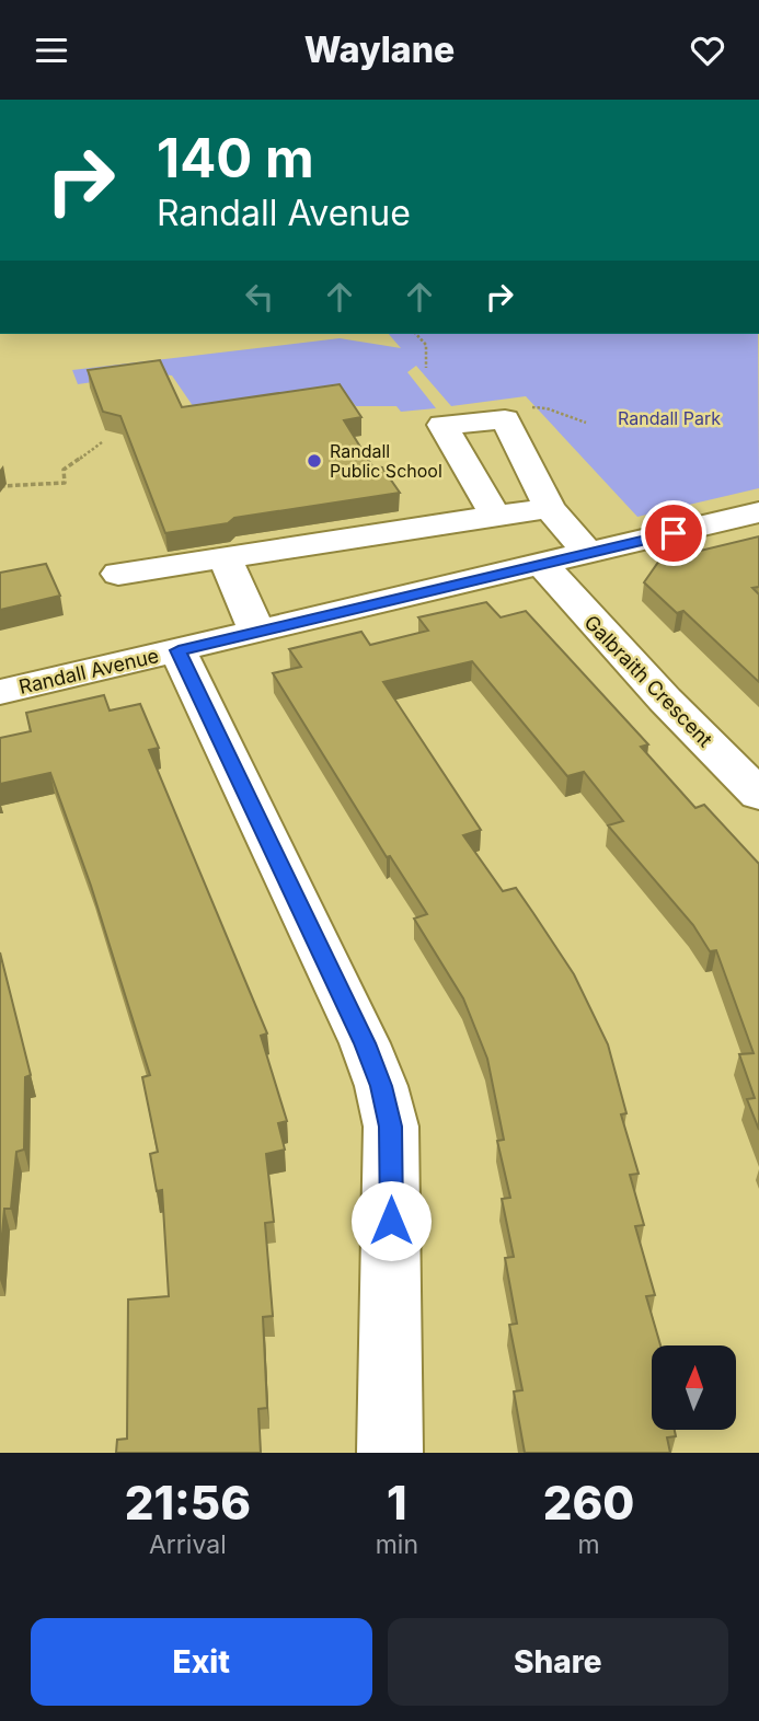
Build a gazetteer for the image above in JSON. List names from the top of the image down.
{
  "streets": {
    "street": ["Randall Avenue", "Galbraith Crescent"]
  },
  "crossings": [
    ["Randall Avenue", "Galbraith Crescent"]
  ],
  "parks": ["Randall Park"],
  "places": ["Randall Public School"],
  "north": "top",
  "page": {
    "header": "Waylane",
    "turn": ["140 m", "Randall Avenue"],
    "eta": [
      "21:56",
      "Arrival",
      "1",
      "min",
      "260",
      "m"
    ],
    "buttons": ["Exit", "Share"]
  }
}
